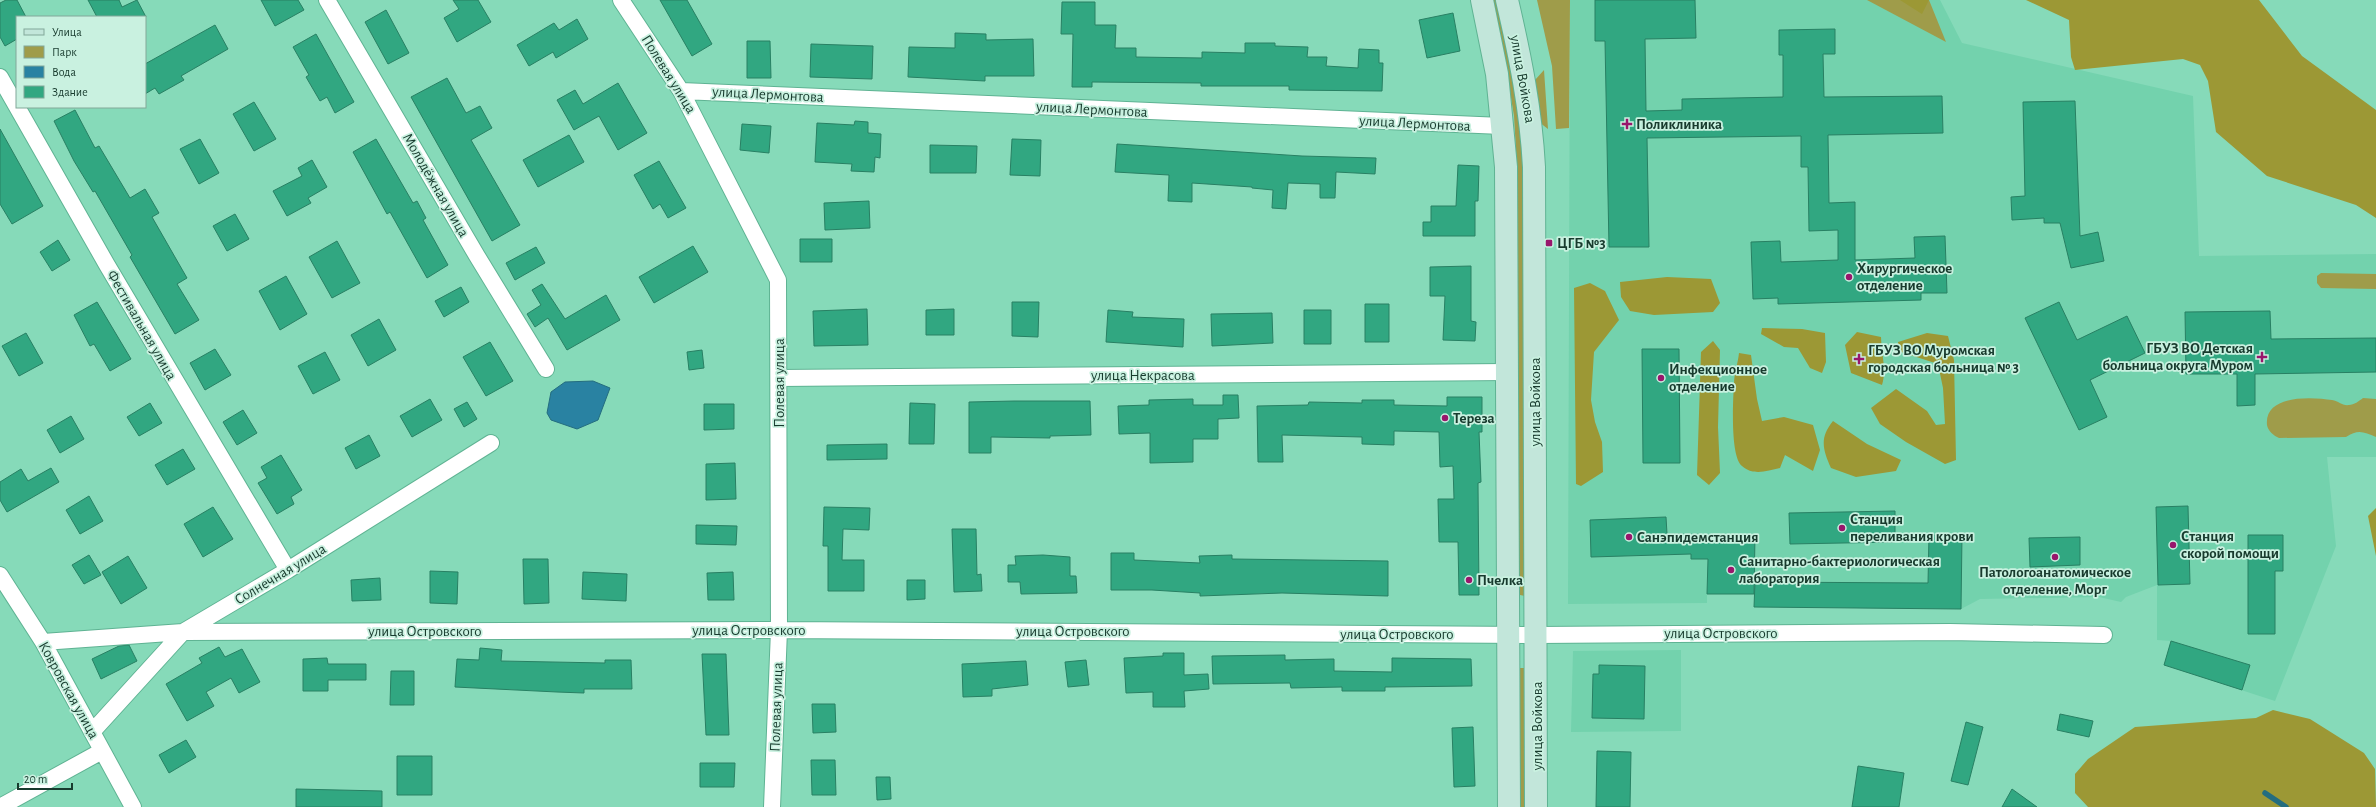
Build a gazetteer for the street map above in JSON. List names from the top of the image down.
{
  "streets": {
    "main road": ["улица Войкова"],
    "street": [
      "Полевая улица",
      "улица Лермонтова",
      "Молодёжная улица",
      "Фестивальная улица",
      "улица Некрасова",
      "Солнечная улица",
      "улица Островского",
      "Ковровская улица"
    ]
  },
  "crossings": [
    ["Полевая улица", "улица Лермонтова"],
    ["Полевая улица", "улица Некрасова"],
    ["Полевая улица", "улица Островского"],
    ["улица Войкова", "улица Лермонтова"],
    ["улица Войкова", "улица Некрасова"],
    ["улица Войкова", "улица Островского"],
    ["Фестивальная улица", "Солнечная улица"],
    ["Солнечная улица", "улица Островского"],
    ["Солнечная улица", "Ковровская улица"],
    ["улица Островского", "Ковровская улица"]
  ],
  "places": {
    "health": ["Поликлиника", "ГБУЗ ВО Детская больница округа Муром", "ГБУЗ ВО Муромская городская больница № 3"],
    "transit": ["ЦГБ №3"],
    "other": [
      "Хирургическое отделение",
      "Инфекционное отделение",
      "Тереза",
      "Станция переливания крови",
      "Cанэпидемстанция",
      "Станция скорой помощи",
      "Патологоанатомическое отделение, Морг",
      "Санитарно-бактериологическая лаборатория",
      "Пчелка"
    ]
  },
  "legend": [
    "Улица",
    "Парк",
    "Вода",
    "Здание"
  ],
  "scale_bar": "20 m"
}
